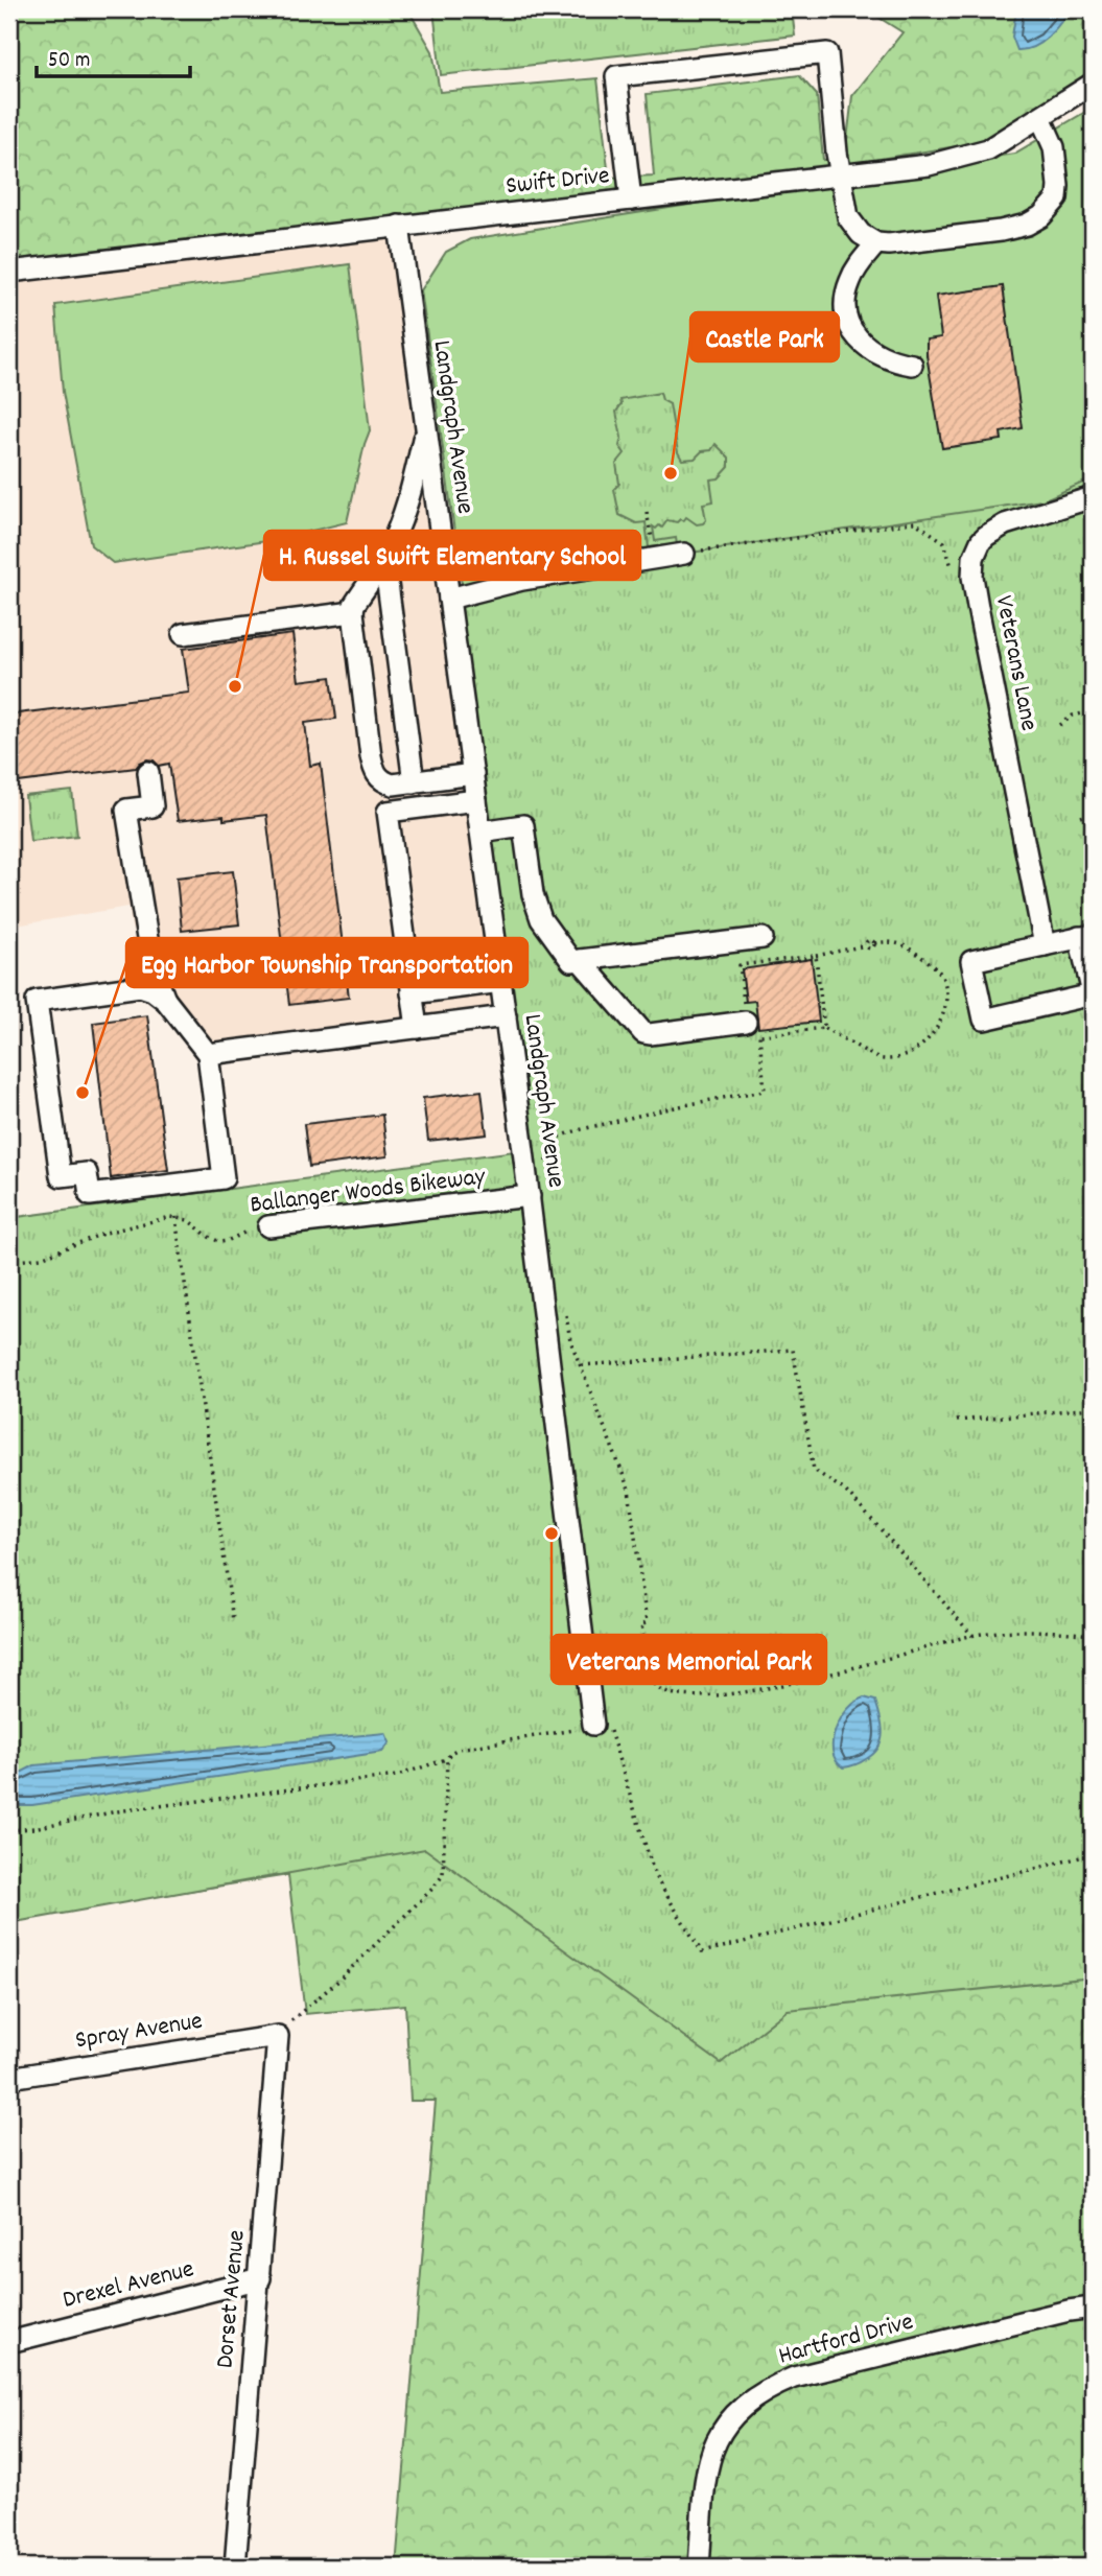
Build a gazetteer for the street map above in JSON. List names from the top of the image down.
{
  "streets": {
    "street": [
      "Swift Drive",
      "Landgraph Avenue",
      "Veterans Lane",
      "Ballanger Woods Bikeway",
      "Spray Avenue",
      "Drexel Avenue",
      "Dorset Avenue",
      "Hartford Drive"
    ]
  },
  "crossings": [
    ["Swift Drive", "Landgraph Avenue"],
    ["Landgraph Avenue", "Ballanger Woods Bikeway"],
    ["Spray Avenue", "Dorset Avenue"],
    ["Drexel Avenue", "Dorset Avenue"]
  ],
  "places": [
    "Castle Park",
    "H. Russel Swift Elementary School",
    "Egg Harbor Township Transportation",
    "Veterans Memorial Park"
  ],
  "scale_bar": "50 m"
}
